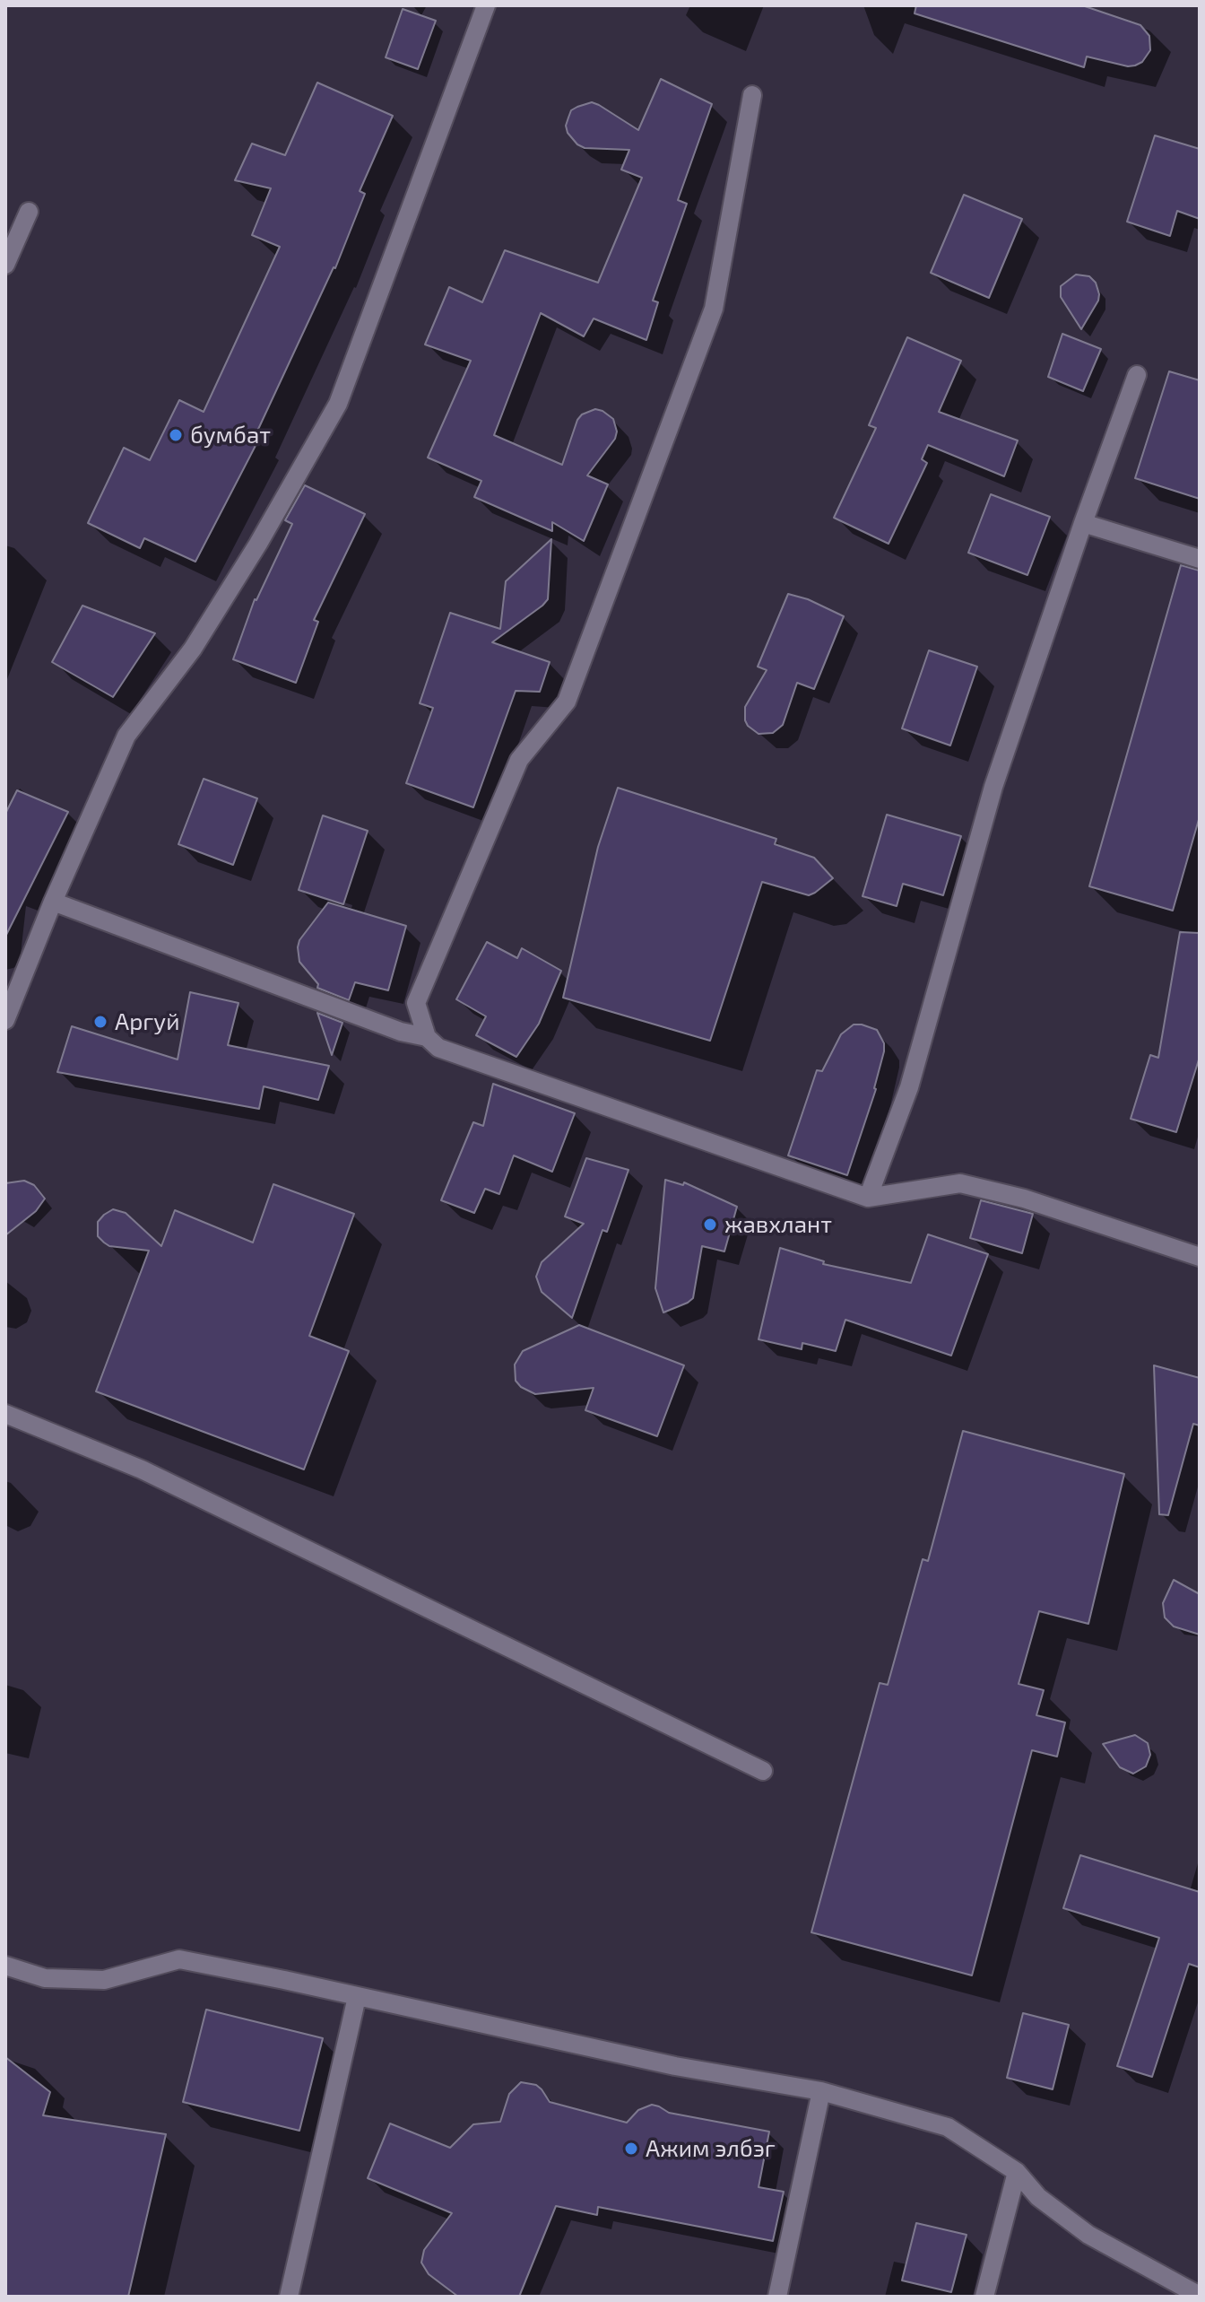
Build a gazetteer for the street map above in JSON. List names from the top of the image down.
{
  "places": [
    "бумбат",
    "Аргуй",
    "жавхлант",
    "Ажим элбэг"
  ]
}
